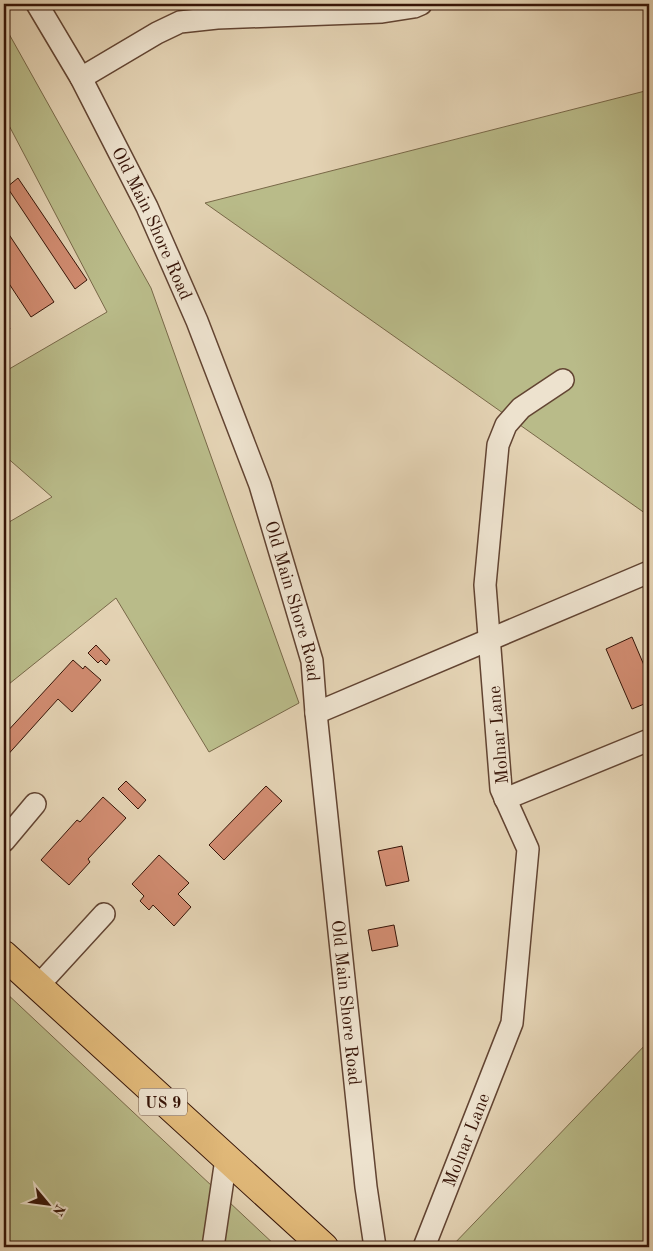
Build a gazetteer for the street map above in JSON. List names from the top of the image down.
{
  "streets": {
    "highway": ["US 9"],
    "street": ["Old Main Shore Road", "Molnar Lane"]
  },
  "north": "bottom right"
}
